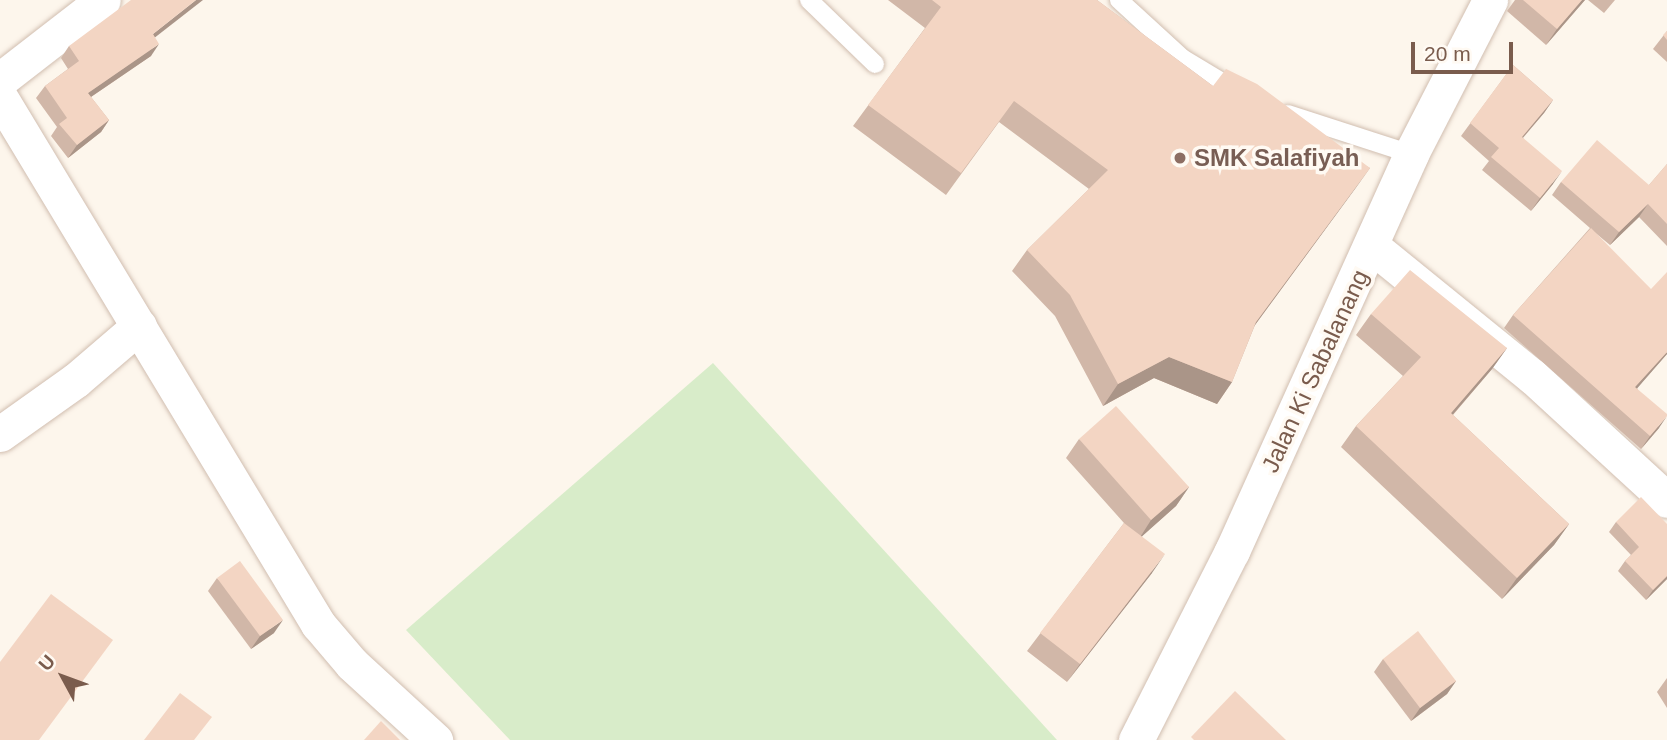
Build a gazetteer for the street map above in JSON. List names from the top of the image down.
{
  "streets": {
    "street": ["Jalan Ki Sabalanang"]
  },
  "places": ["SMK Salafiyah"],
  "scale_bar": "20 m",
  "north": "top left"
}
